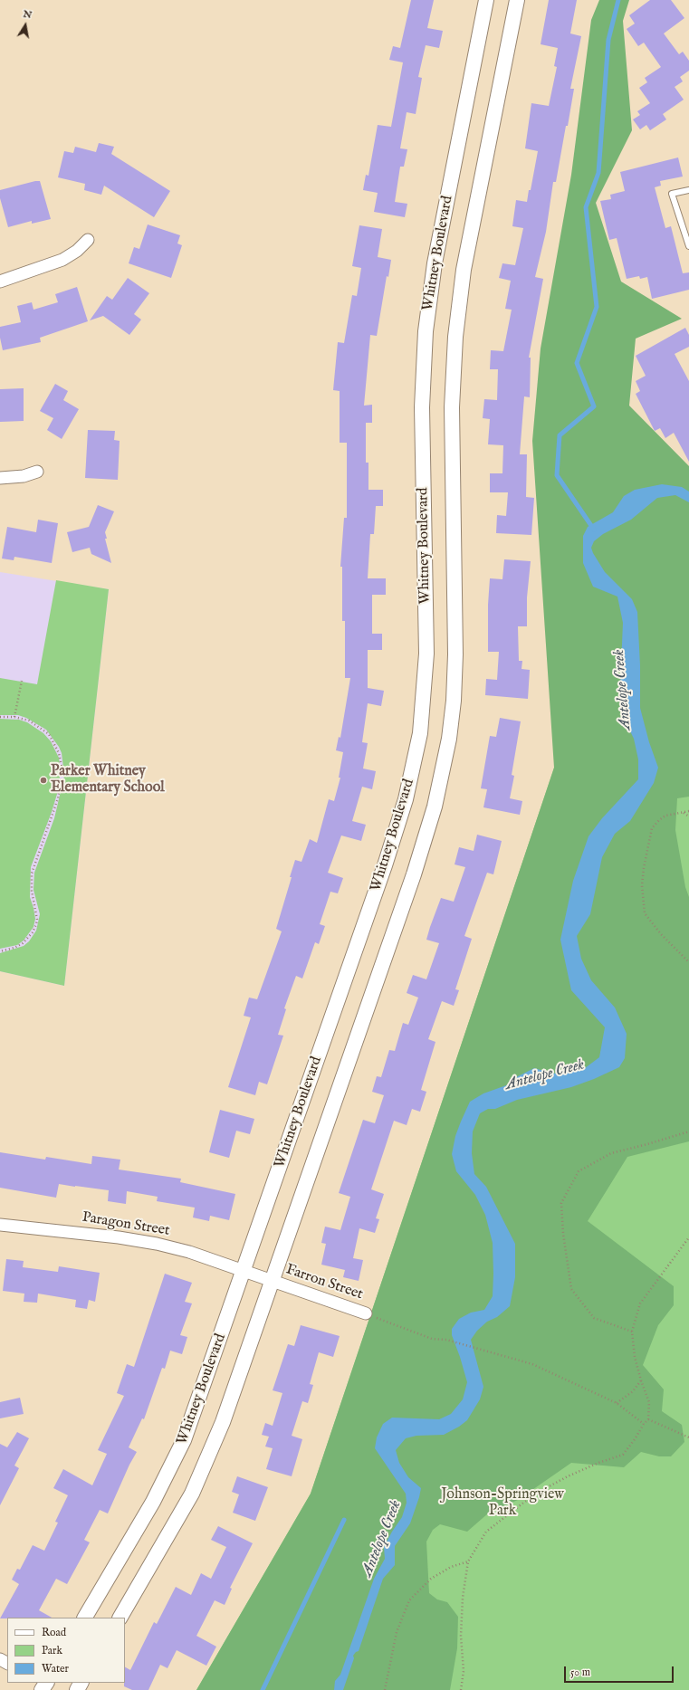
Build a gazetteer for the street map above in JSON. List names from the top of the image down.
{
  "streets": {
    "street": ["Whitney Boulevard", "Paragon Street", "Farron Street"]
  },
  "crossings": [
    ["Whitney Boulevard", "Paragon Street"],
    ["Whitney Boulevard", "Farron Street"],
    ["Paragon Street", "Farron Street"]
  ],
  "water": ["Antelope Creek"],
  "parks": ["Johnson-Springview Park"],
  "places": ["Parker Whitney Elementary School"],
  "legend": ["Road", "Park", "Water"],
  "scale_bar": "50 m",
  "north": "top"
}
